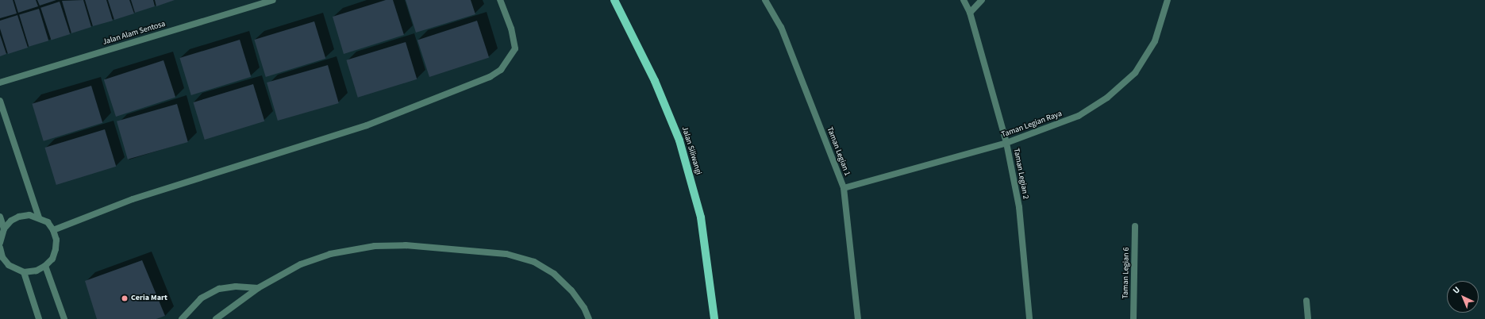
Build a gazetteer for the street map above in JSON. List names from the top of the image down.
{
  "streets": {
    "main road": ["Jalan Siliwangi"],
    "street": [
      "Jalan Alam Sentosa",
      "Taman Legian Raya",
      "Taman Legian 1",
      "Taman Legian 2",
      "Taman Legian 6"
    ]
  },
  "crossings": [
    ["Taman Legian Raya", "Taman Legian 1"],
    ["Taman Legian Raya", "Taman Legian 2"]
  ],
  "places": ["Ceria Mart"],
  "north": "top left"
}
